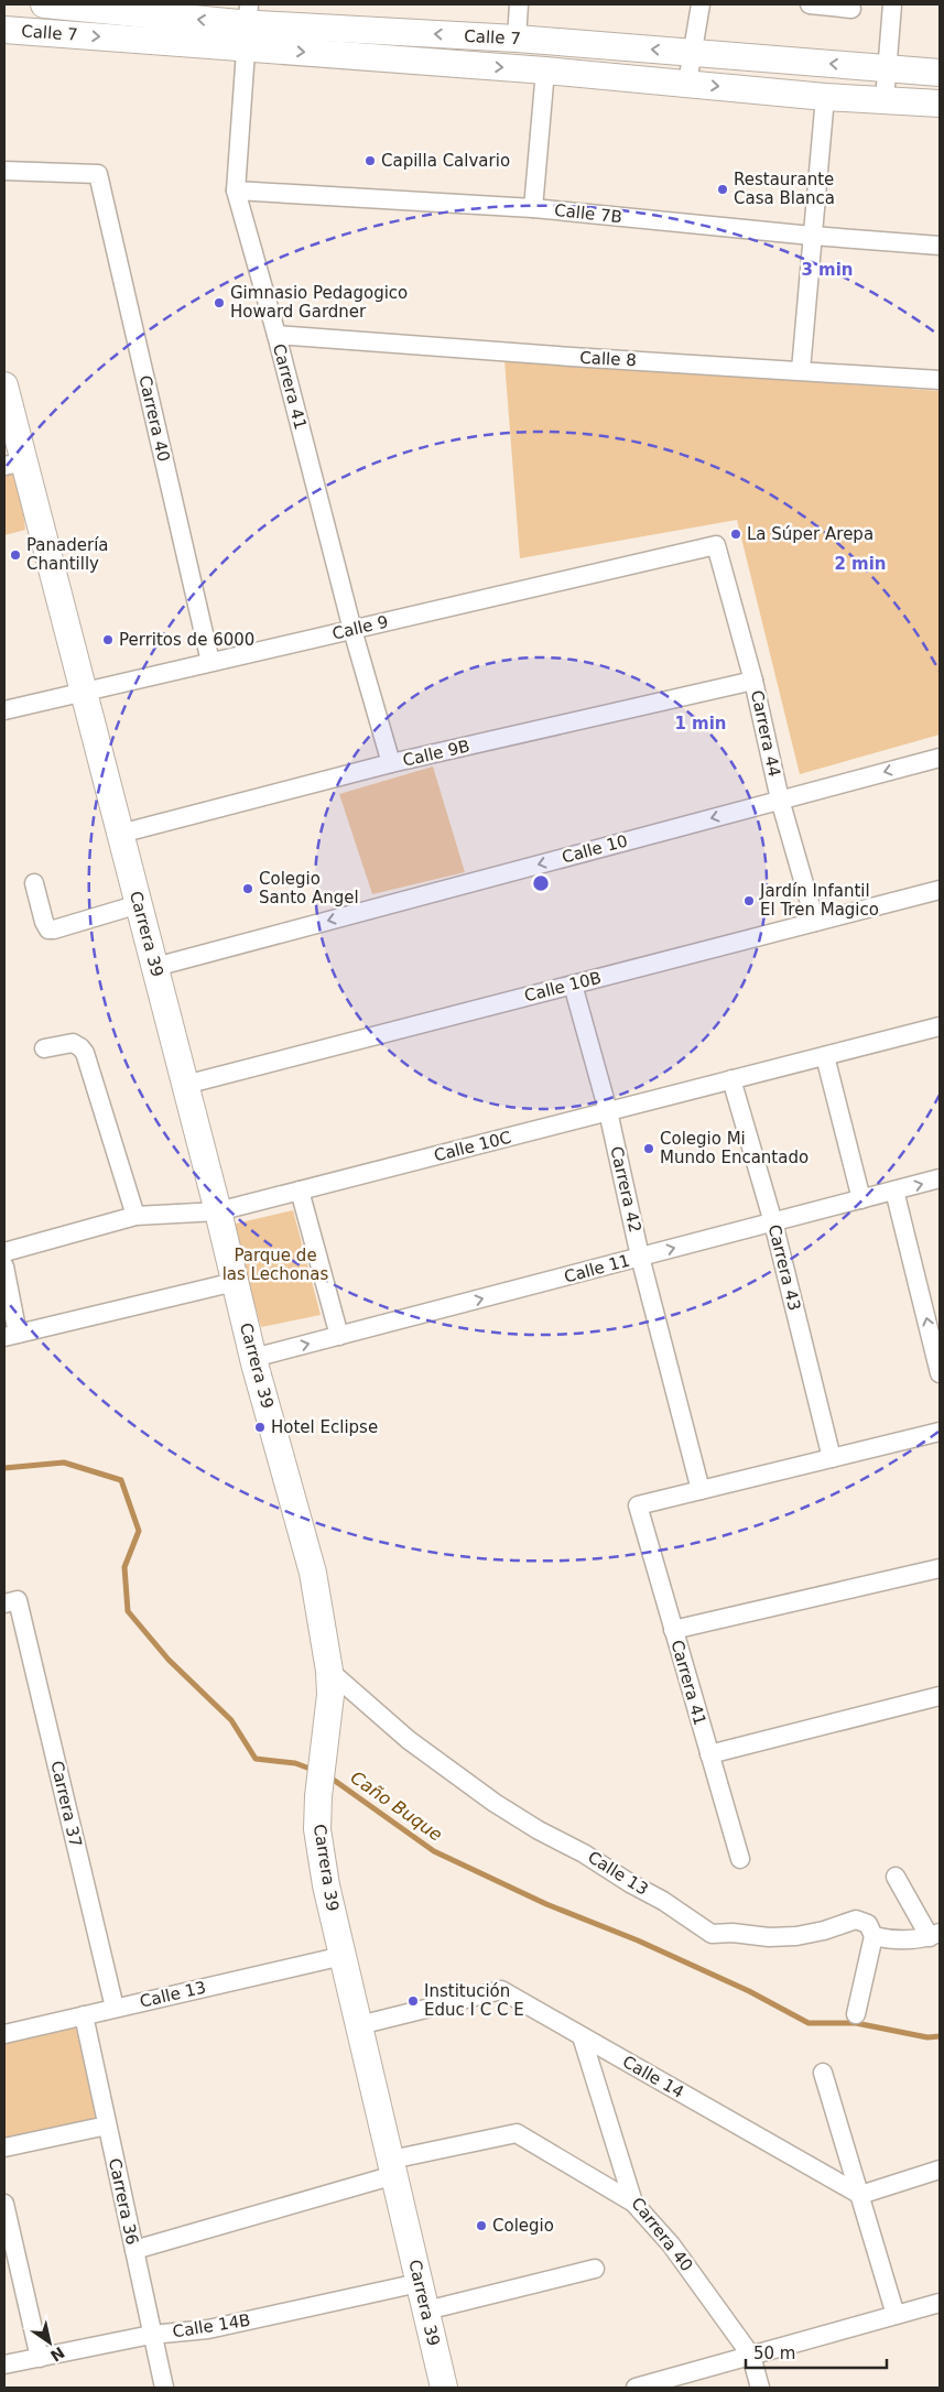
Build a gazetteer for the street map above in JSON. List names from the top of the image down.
{
  "streets": {
    "street": [
      "Calle 7",
      "Calle 7B",
      "Calle 8",
      "Carrera 41",
      "Carrera 40",
      "Calle 9",
      "Carrera 44",
      "Calle 9B",
      "Calle 10",
      "Carrera 39",
      "Calle 10B",
      "Calle 10C",
      "Carrera 42",
      "Carrera 43",
      "Calle 11",
      "Carrera 37",
      "Calle 13",
      "Calle 14",
      "Carrera 36",
      "Calle 14B"
    ]
  },
  "crossings": [
    ["Calle 7", "Carrera 41"],
    ["Calle 7B", "Carrera 41"],
    ["Calle 8", "Carrera 41"],
    ["Carrera 41", "Calle 9"],
    ["Carrera 41", "Calle 9B"],
    ["Carrera 41", "Carrera 42"],
    ["Carrera 40", "Calle 9"],
    ["Carrera 40", "Calle 14"],
    ["Calle 9", "Carrera 44"],
    ["Calle 9", "Carrera 39"],
    ["Carrera 44", "Calle 9B"],
    ["Carrera 44", "Calle 10"],
    ["Carrera 44", "Calle 10B"],
    ["Calle 9B", "Carrera 39"],
    ["Calle 10", "Carrera 39"],
    ["Carrera 39", "Calle 10B"],
    ["Carrera 39", "Calle 10C"],
    ["Carrera 39", "Calle 11"],
    ["Carrera 39", "Calle 13"],
    ["Carrera 39", "Calle 14"],
    ["Carrera 39", "Calle 14B"],
    ["Calle 10B", "Carrera 42"],
    ["Calle 10C", "Carrera 42"],
    ["Calle 10C", "Carrera 43"],
    ["Carrera 42", "Calle 11"],
    ["Carrera 43", "Calle 11"],
    ["Carrera 37", "Calle 13"],
    ["Calle 13", "Carrera 36"],
    ["Carrera 36", "Calle 14B"]
  ],
  "one_way": ["Calle 10", "Calle 11"],
  "water": ["Caño Buque"],
  "parks": ["Parque de las Lechonas"],
  "places": [
    "Capilla Calvario",
    "Restaurante Casa Blanca",
    "Gimnasio Pedagogico Howard Gardner",
    "La Súper Arepa",
    "Panadería Chantilly",
    "Perritos de 6000",
    "Colegio Santo Angel",
    "Jardín Infantil El Tren Magico",
    "Colegio Mi Mundo Encantado",
    "Hotel Eclipse",
    "Institución Educ I C C E",
    "Colegio"
  ],
  "scale_bar": "50 m",
  "north": "bottom right",
  "rings": ["3 min", "2 min", "1 min"]
}
